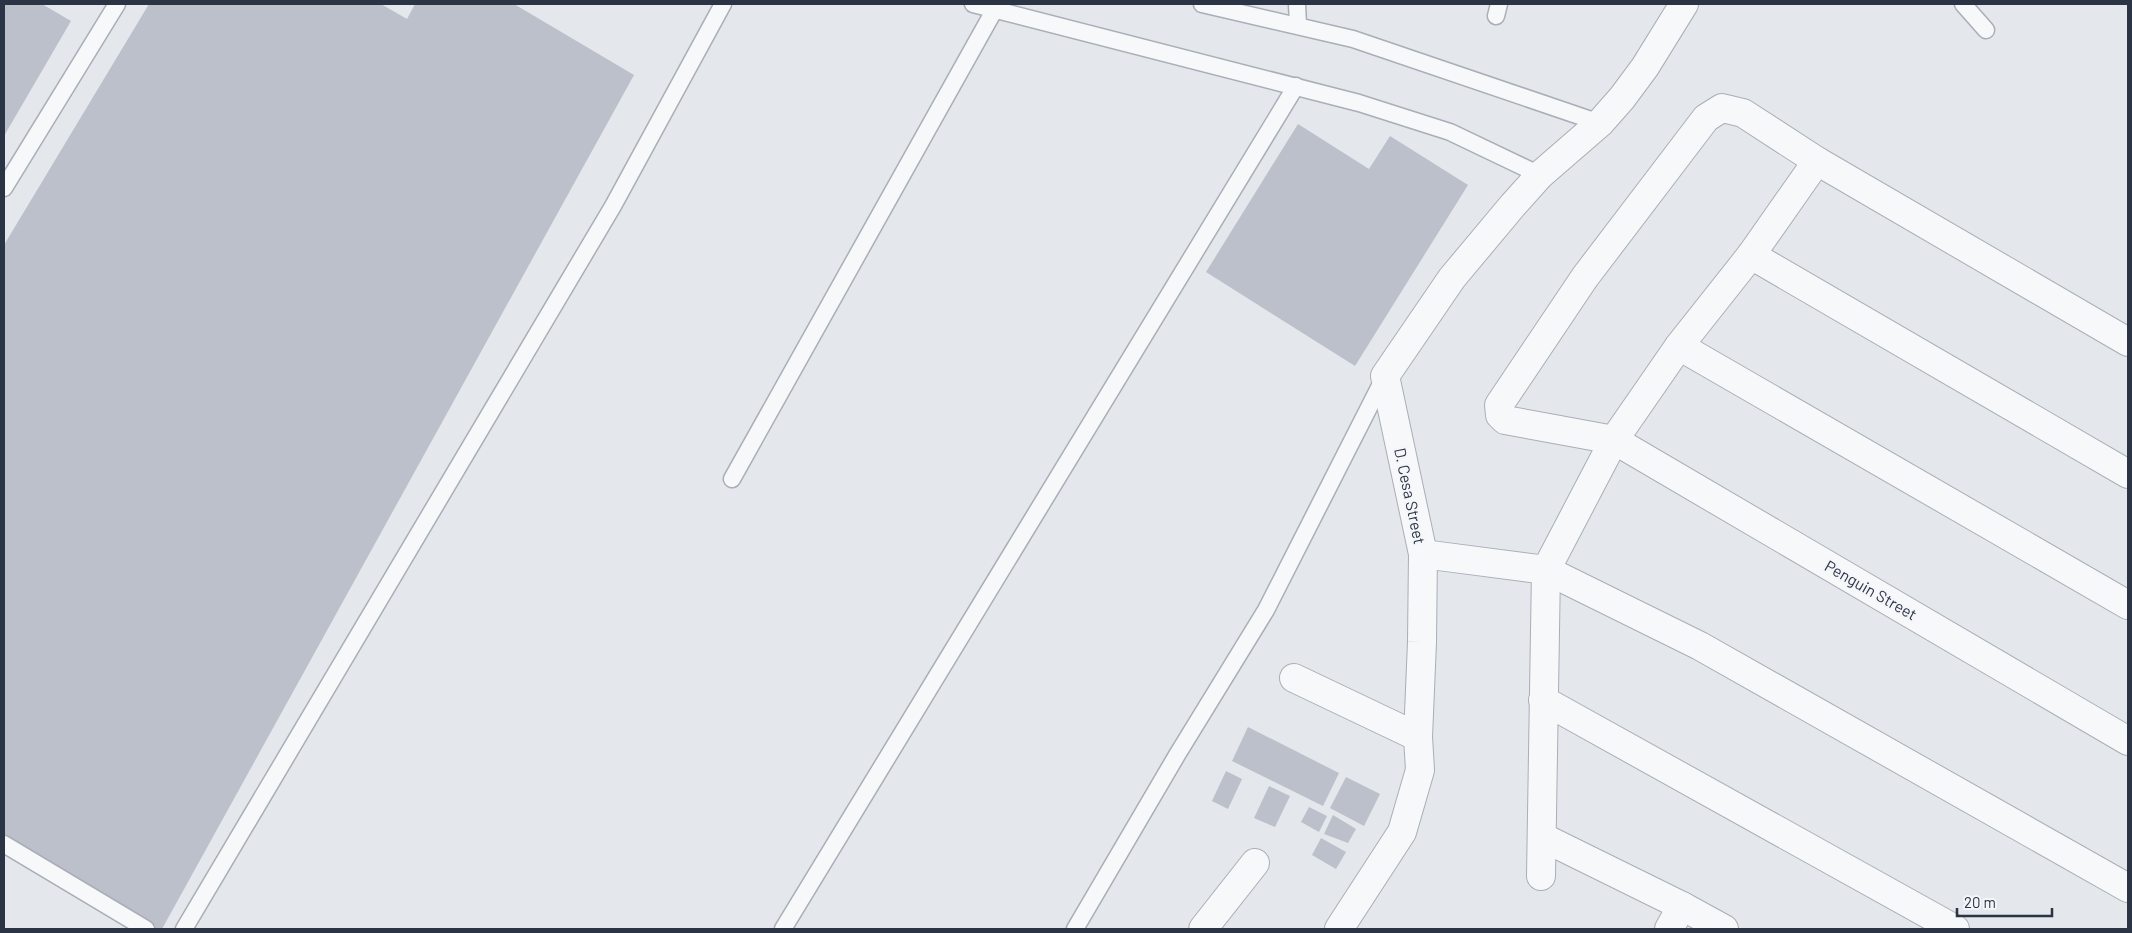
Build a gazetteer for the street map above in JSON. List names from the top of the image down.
{
  "streets": {
    "street": ["D. Cesa Street", "Penguin Street"]
  },
  "scale_bar": "20 m"
}
